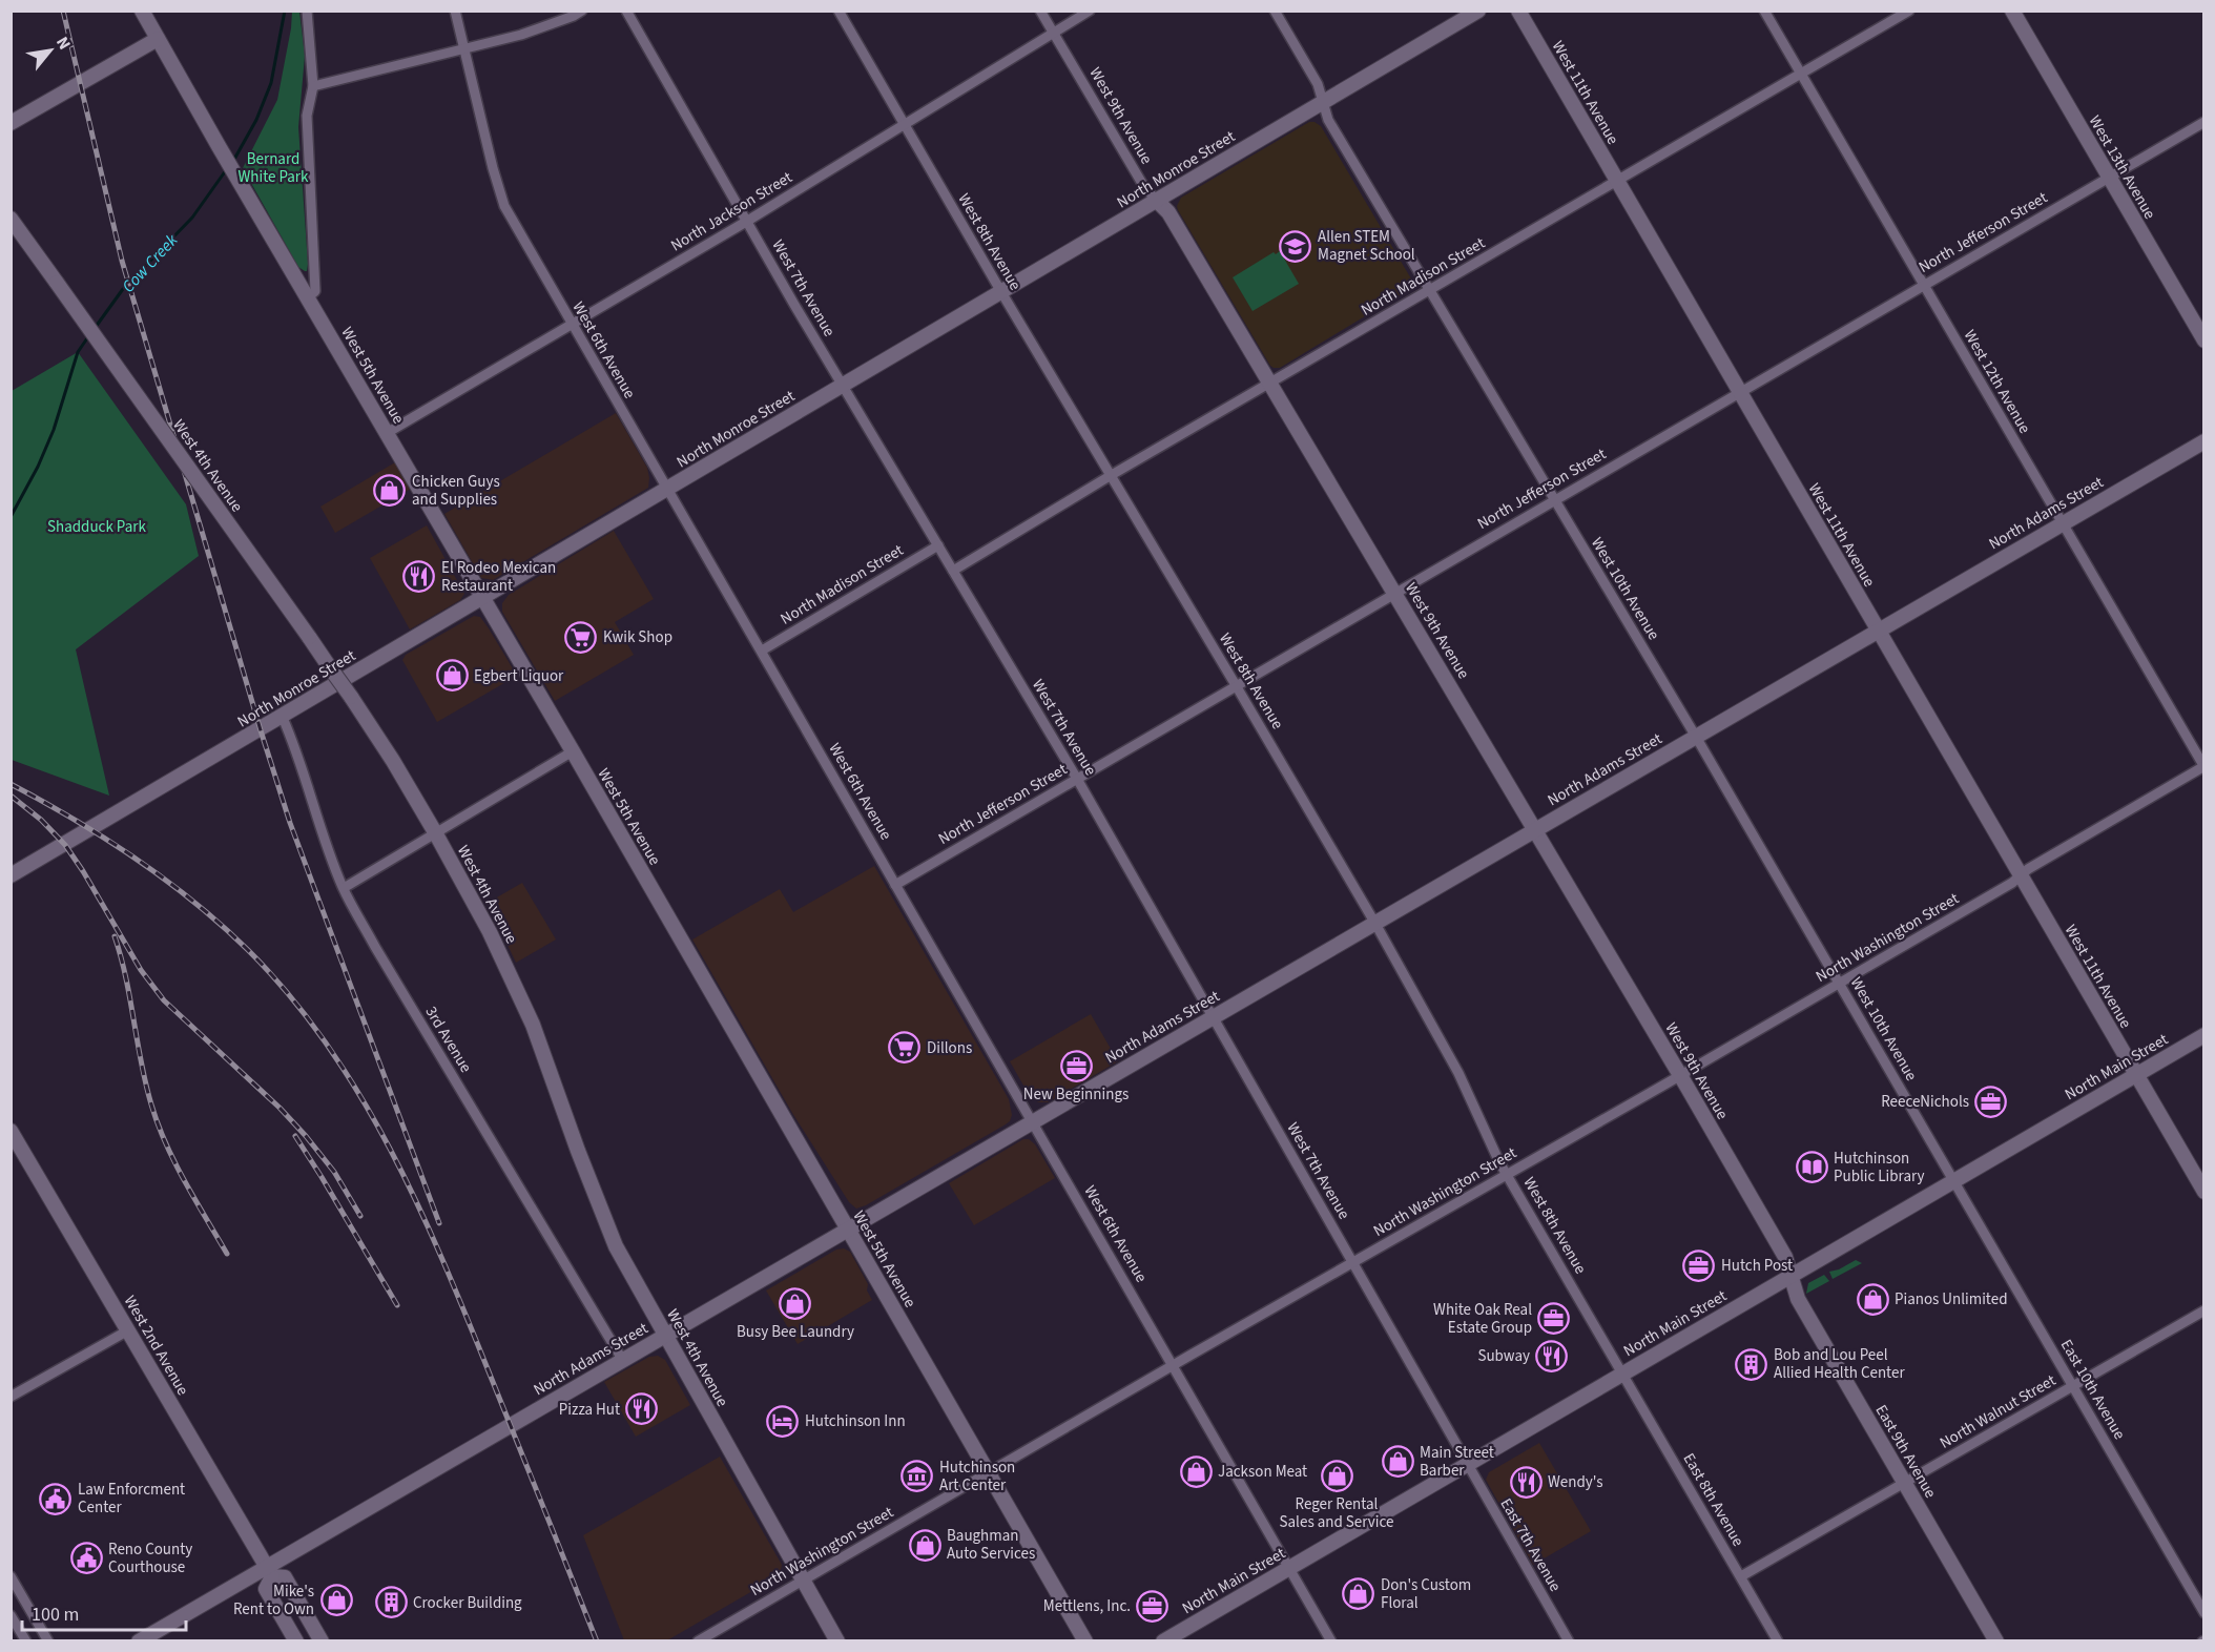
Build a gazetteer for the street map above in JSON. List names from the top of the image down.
{
  "streets": {
    "street": [
      "West 11th Avenue",
      "West 9th Avenue",
      "West 13th Avenue",
      "North Monroe Street",
      "North Jackson Street",
      "North Jefferson Street",
      "West 8th Avenue",
      "North Madison Street",
      "West 7th Avenue",
      "West 6th Avenue",
      "West 5th Avenue",
      "West 12th Avenue",
      "West 4th Avenue",
      "North Adams Street",
      "West 10th Avenue",
      "North Washington Street",
      "3rd Avenue",
      "North Main Street",
      "West 2nd Avenue",
      "East 10th Avenue",
      "North Walnut Street",
      "East 9th Avenue",
      "East 8th Avenue",
      "East 7th Avenue"
    ]
  },
  "crossings": [
    ["West 11th Avenue", "North Jefferson Street"],
    ["West 11th Avenue", "North Madison Street"],
    ["West 11th Avenue", "North Adams Street"],
    ["West 11th Avenue", "North Washington Street"],
    ["West 11th Avenue", "North Main Street"],
    ["West 9th Avenue", "North Monroe Street"],
    ["West 9th Avenue", "North Jackson Street"],
    ["West 9th Avenue", "North Jefferson Street"],
    ["West 9th Avenue", "North Madison Street"],
    ["West 9th Avenue", "North Adams Street"],
    ["West 9th Avenue", "North Washington Street"],
    ["West 9th Avenue", "North Main Street"],
    ["West 9th Avenue", "East 9th Avenue"],
    ["West 13th Avenue", "North Jefferson Street"],
    ["North Monroe Street", "West 8th Avenue"],
    ["North Monroe Street", "West 7th Avenue"],
    ["North Monroe Street", "West 6th Avenue"],
    ["North Monroe Street", "West 5th Avenue"],
    ["North Monroe Street", "West 10th Avenue"],
    ["North Monroe Street", "3rd Avenue"],
    ["North Jackson Street", "West 8th Avenue"],
    ["North Jackson Street", "West 7th Avenue"],
    ["North Jackson Street", "West 6th Avenue"],
    ["North Jackson Street", "West 5th Avenue"],
    ["North Jefferson Street", "West 8th Avenue"],
    ["North Jefferson Street", "West 7th Avenue"],
    ["North Jefferson Street", "West 6th Avenue"],
    ["North Jefferson Street", "West 12th Avenue"],
    ["North Jefferson Street", "West 10th Avenue"],
    ["West 8th Avenue", "North Madison Street"],
    ["West 8th Avenue", "North Adams Street"],
    ["West 8th Avenue", "North Washington Street"],
    ["West 8th Avenue", "North Main Street"],
    ["West 8th Avenue", "East 8th Avenue"],
    ["North Madison Street", "West 7th Avenue"],
    ["North Madison Street", "West 6th Avenue"],
    ["North Madison Street", "West 12th Avenue"],
    ["North Madison Street", "West 10th Avenue"],
    ["West 7th Avenue", "North Adams Street"],
    ["West 7th Avenue", "North Washington Street"],
    ["West 7th Avenue", "North Main Street"],
    ["West 7th Avenue", "East 7th Avenue"],
    ["West 6th Avenue", "North Adams Street"],
    ["West 6th Avenue", "North Washington Street"],
    ["West 6th Avenue", "North Main Street"],
    ["West 5th Avenue", "North Adams Street"],
    ["West 5th Avenue", "North Washington Street"],
    ["West 12th Avenue", "North Adams Street"],
    ["West 12th Avenue", "North Washington Street"],
    ["West 4th Avenue", "North Adams Street"],
    ["West 4th Avenue", "North Washington Street"],
    ["North Adams Street", "West 10th Avenue"],
    ["North Adams Street", "3rd Avenue"],
    ["North Adams Street", "West 2nd Avenue"],
    ["West 10th Avenue", "North Washington Street"],
    ["West 10th Avenue", "North Main Street"],
    ["West 10th Avenue", "East 10th Avenue"],
    ["North Main Street", "East 10th Avenue"],
    ["North Main Street", "East 9th Avenue"],
    ["North Main Street", "East 8th Avenue"],
    ["North Main Street", "East 7th Avenue"],
    ["East 10th Avenue", "North Walnut Street"],
    ["North Walnut Street", "East 9th Avenue"],
    ["North Walnut Street", "East 8th Avenue"]
  ],
  "water": ["Cow Creek"],
  "parks": ["Bernard White Park", "Shadduck Park"],
  "places": {
    "school or university": ["Allen STEM Magnet School"],
    "shop": [
      "Chicken Guys and Supplies",
      "Egbert Liquor",
      "Pianos Unlimited",
      "Busy Bee Laundry",
      "Main Street Barber",
      "Jackson Meat",
      "Reger Rental Sales and Service",
      "Baughman Auto Services",
      "Don's Custom Floral",
      "Mike's Rent to Own"
    ],
    "restaurant": [
      "El Rodeo Mexican Restaurant",
      "Subway",
      "Pizza Hut",
      "Wendy's"
    ],
    "supermarket": ["Kwik Shop", "Dillons"],
    "office": [
      "New Beginnings",
      "ReeceNichols",
      "Hutch Post",
      "White Oak Real Estate Group",
      "Mettlens, Inc."
    ],
    "library": ["Hutchinson Public Library"],
    "building": ["Bob and Lou Peel Allied Health Center", "Crocker Building"],
    "hotel": ["Hutchinson Inn"],
    "museum": ["Hutchinson Art Center"],
    "public building": ["Law Enforcment Center", "Reno County Courthouse"]
  },
  "scale_bar": "100 m",
  "north": "top right"
}
